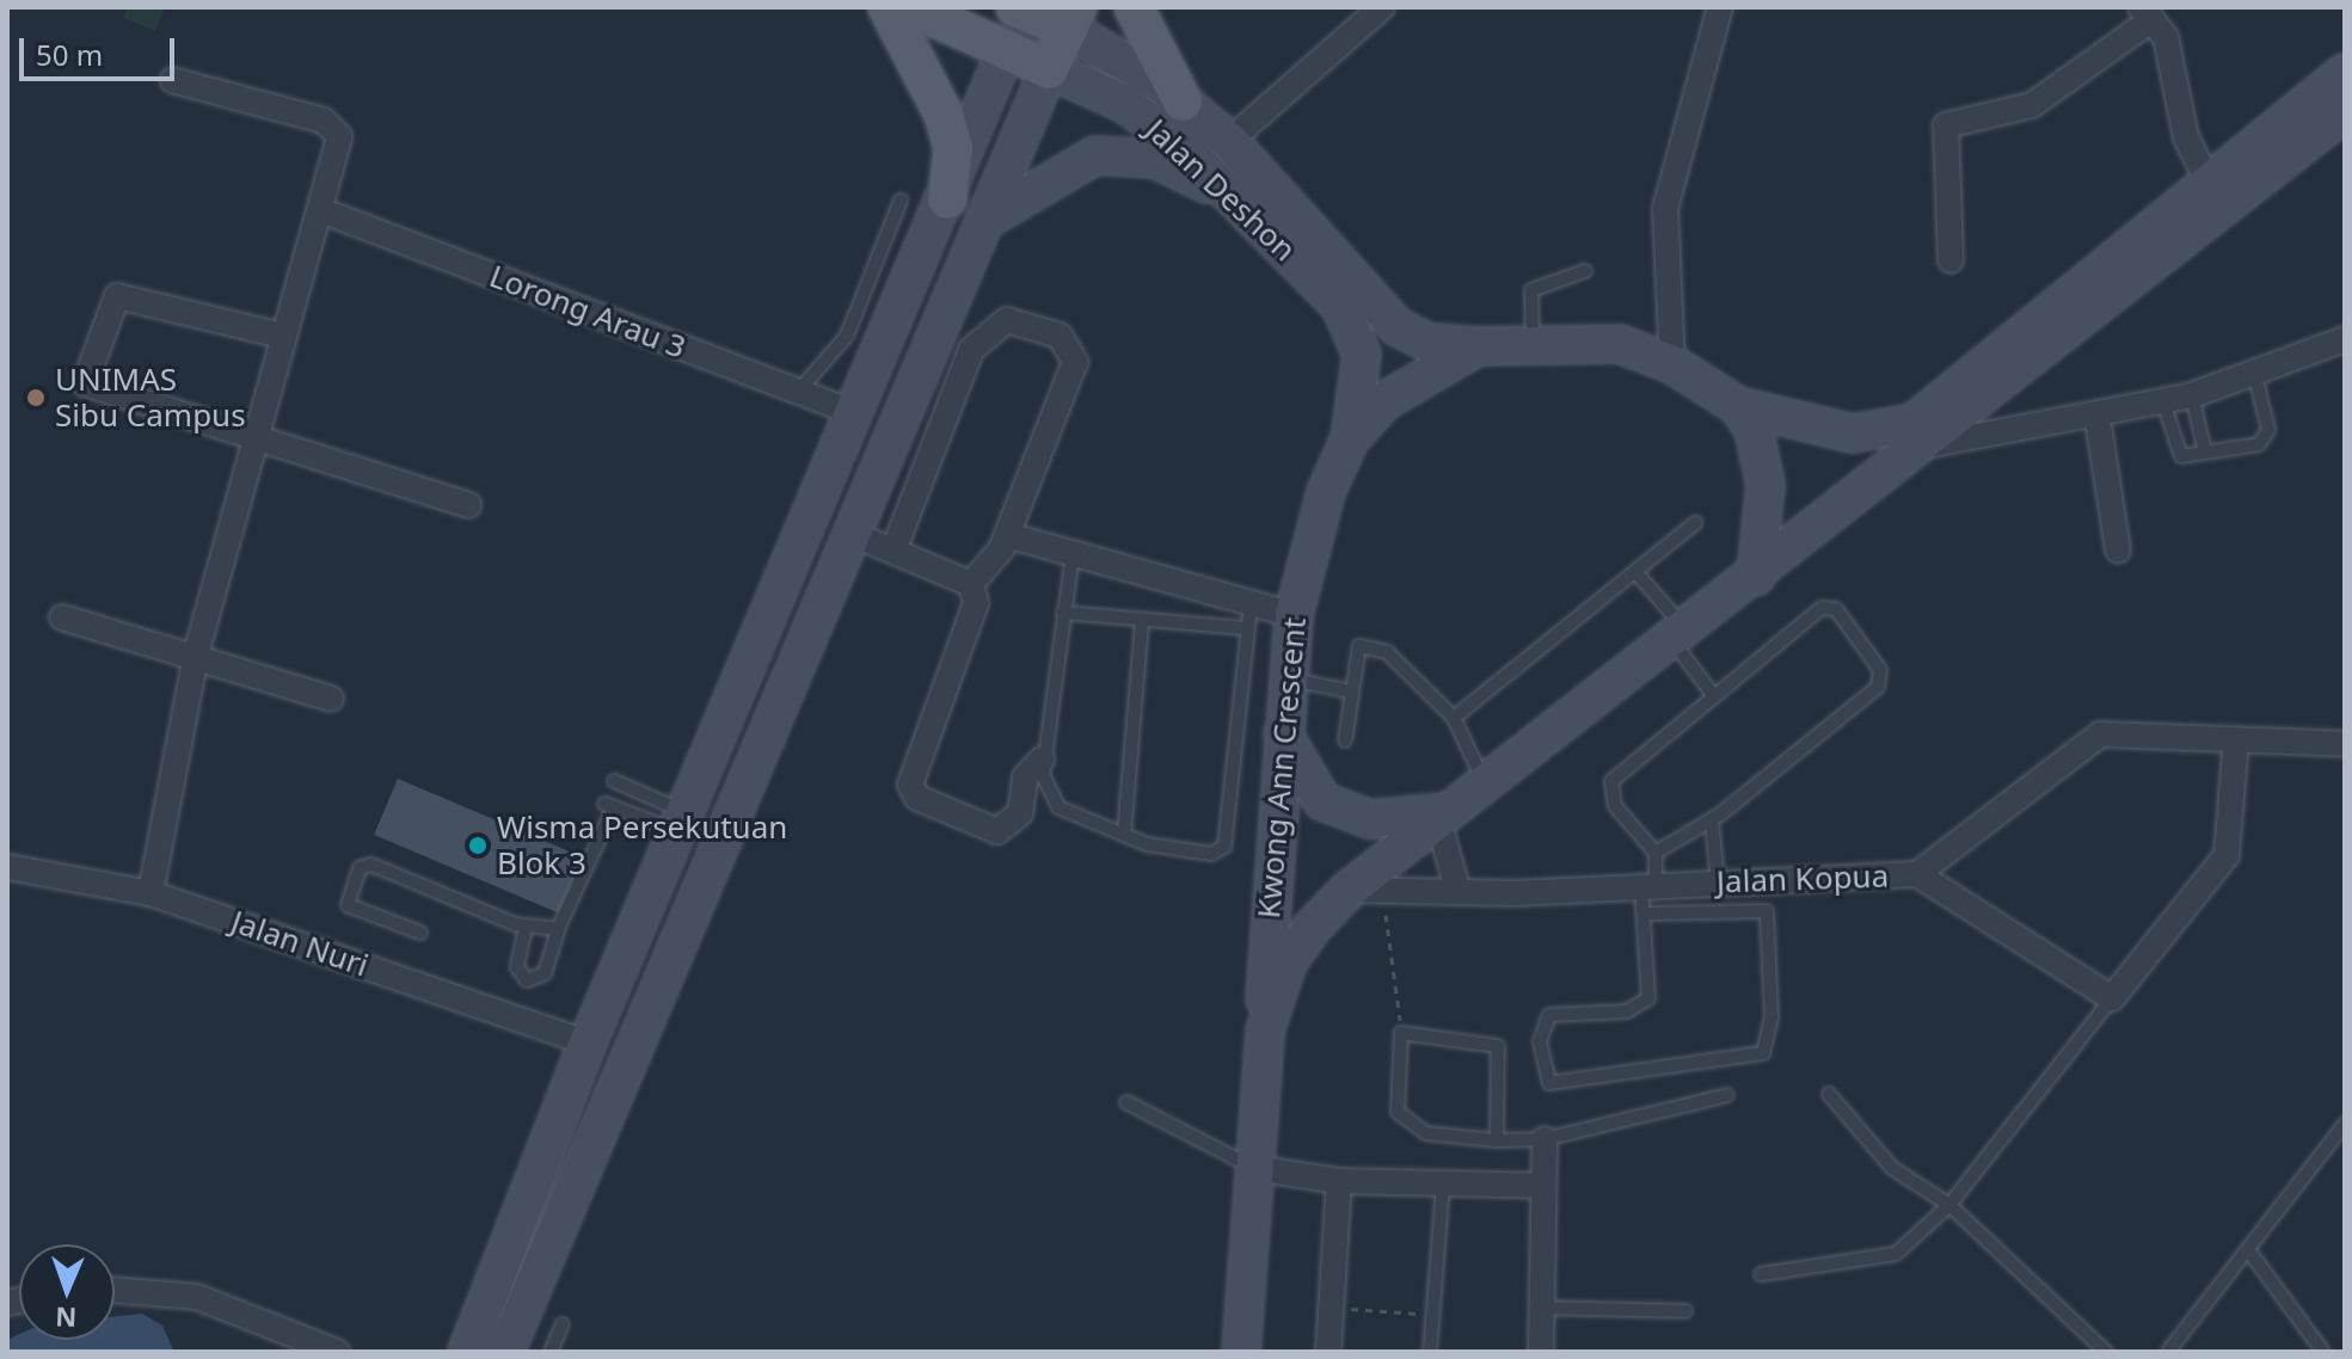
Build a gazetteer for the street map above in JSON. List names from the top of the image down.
{
  "streets": {
    "main road": ["Jalan Deshon", "Kwong Ann Crescent"],
    "street": ["Lorong Arau 3", "Jalan Kopua", "Jalan Nuri"]
  },
  "crossings": [
    ["Jalan Deshon", "Kwong Ann Crescent"]
  ],
  "places": ["UNIMAS Sibu Campus", "Wisma Persekutuan Blok 3"],
  "scale_bar": "50 m",
  "north": "bottom"
}
